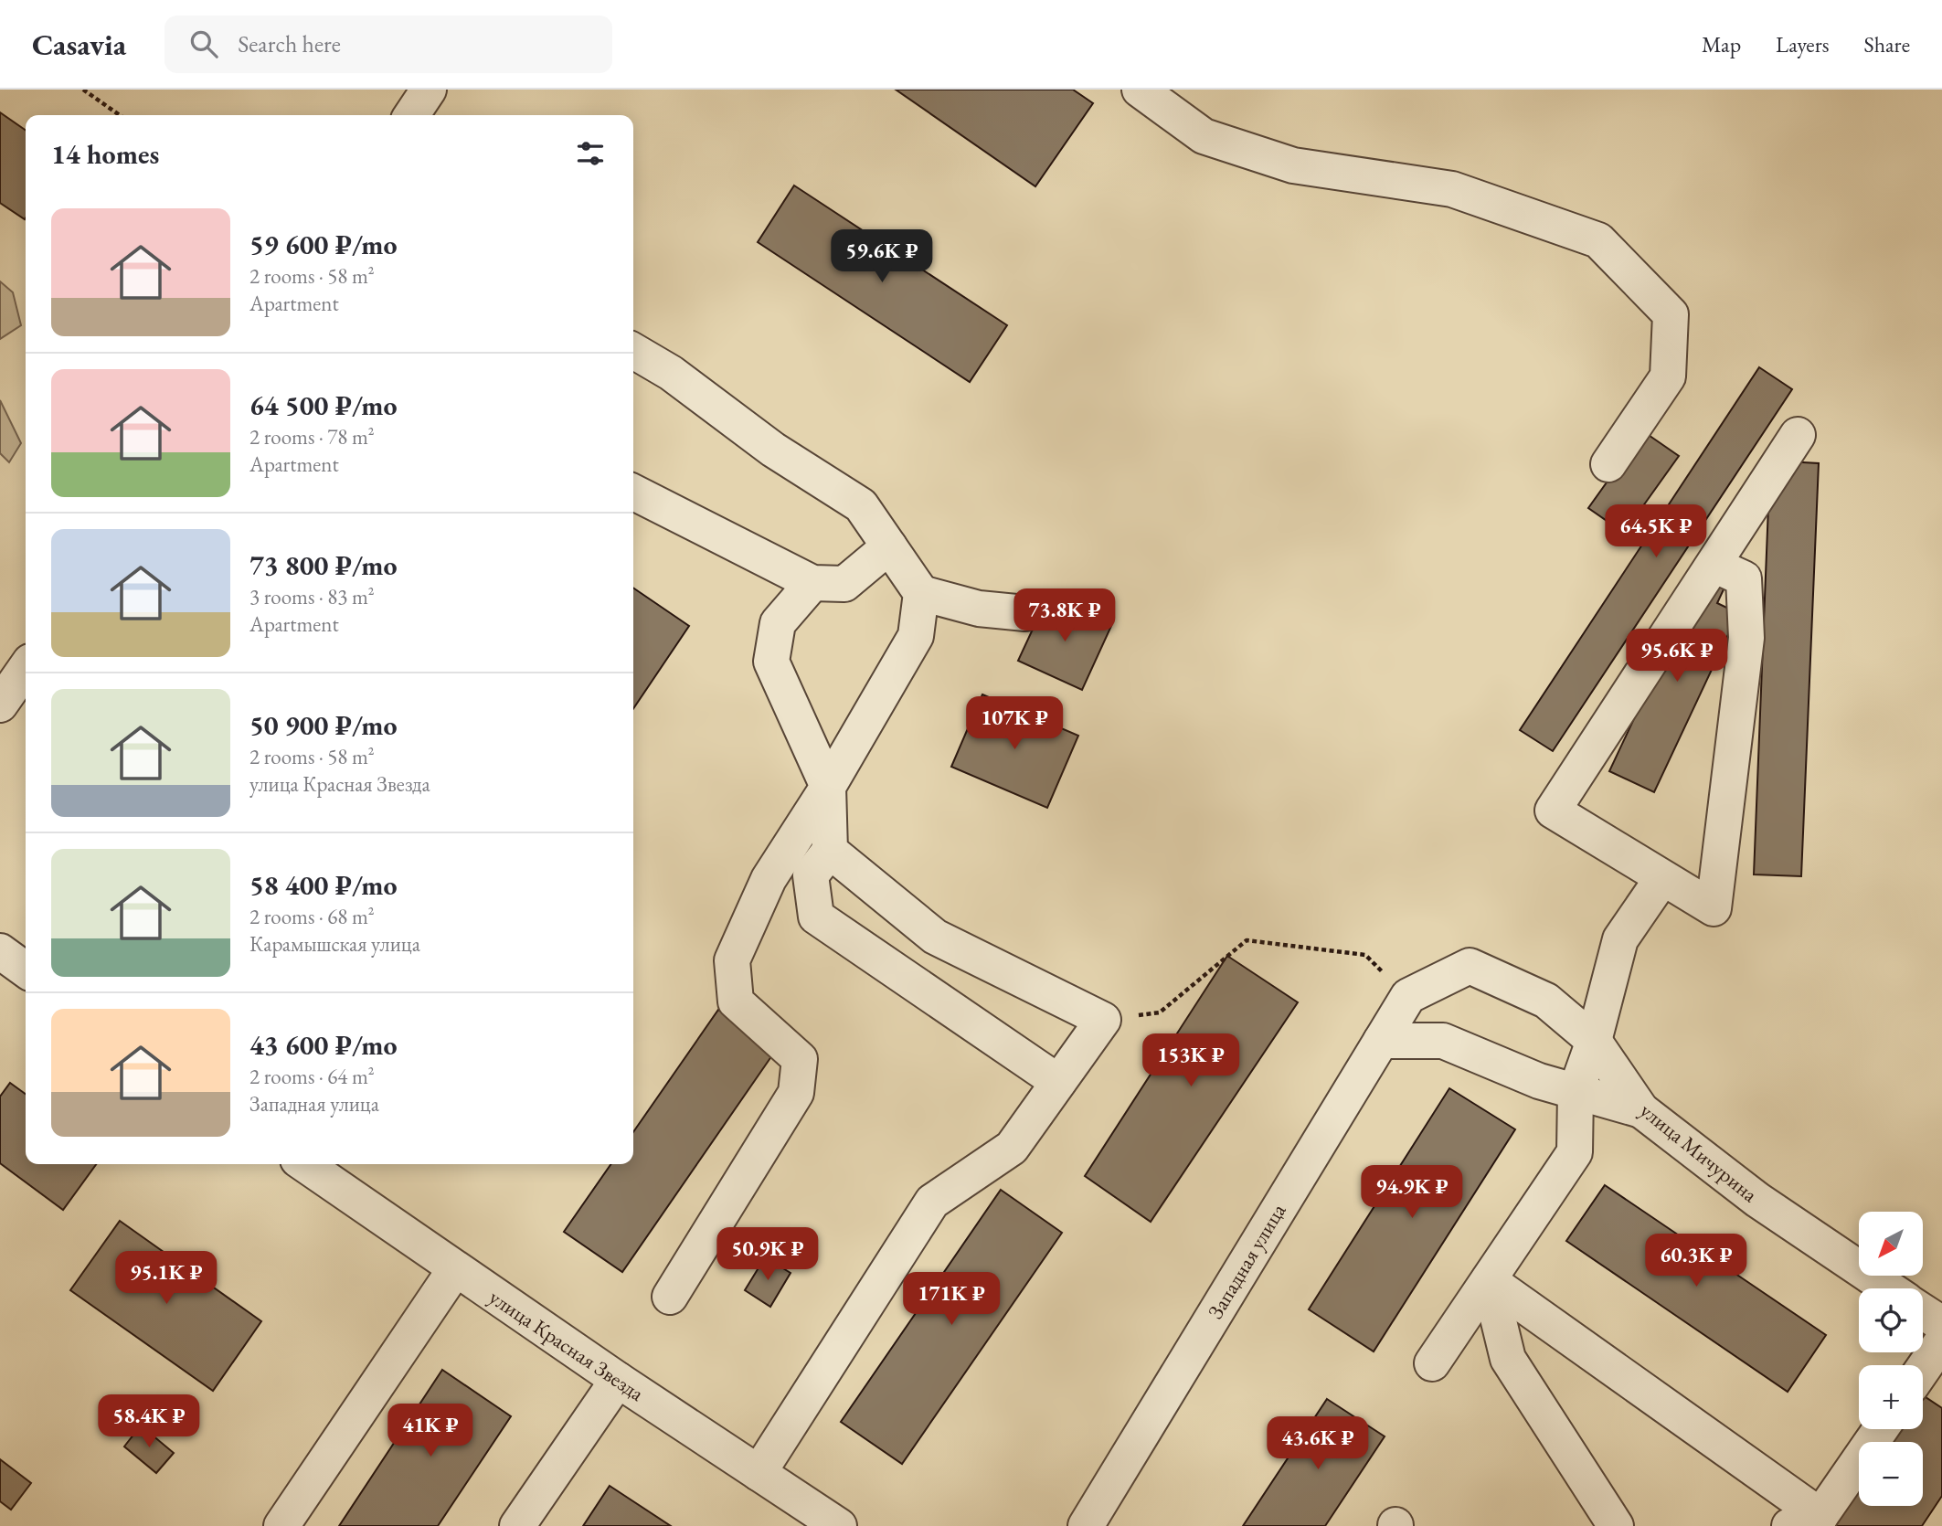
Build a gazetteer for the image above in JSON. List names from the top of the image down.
{
  "streets": {
    "street": ["улица Мичурина", "Западная улица", "улица Красная Звезда"]
  },
  "crossings": [
    ["улица Мичурина", "Западная улица"]
  ],
  "north": "bottom left",
  "page": {
    "header": "Casavia",
    "search": "Search here",
    "nav": ["Map", "Layers", "Share"],
    "heading": "14 homes",
    "list": [
      {
        "name": "59 600 ₽/mo",
        "note": "2 rooms · 58 m² · Apartment"
      },
      {
        "name": "64 500 ₽/mo",
        "note": "2 rooms · 78 m² · Apartment"
      },
      {
        "name": "73 800 ₽/mo",
        "note": "3 rooms · 83 m² · Apartment"
      },
      {
        "name": "50 900 ₽/mo",
        "note": "2 rooms · 58 m² · улица Красная Звезда"
      },
      {
        "name": "58 400 ₽/mo",
        "note": "2 rooms · 68 m² · Карамышская улица"
      },
      {
        "name": "43 600 ₽/mo",
        "note": "2 rooms · 64 m² · Западная улица"
      }
    ],
    "price": [
      "59.6K ₽",
      "64.5K ₽",
      "73.8K ₽",
      "95.6K ₽",
      "107K ₽",
      "153K ₽",
      "94.9K ₽",
      "50.9K ₽",
      "60.3K ₽",
      "95.1K ₽",
      "171K ₽",
      "58.4K ₽",
      "41K ₽",
      "43.6K ₽"
    ],
    "map_buttons": ["+", "−"]
  }
}
